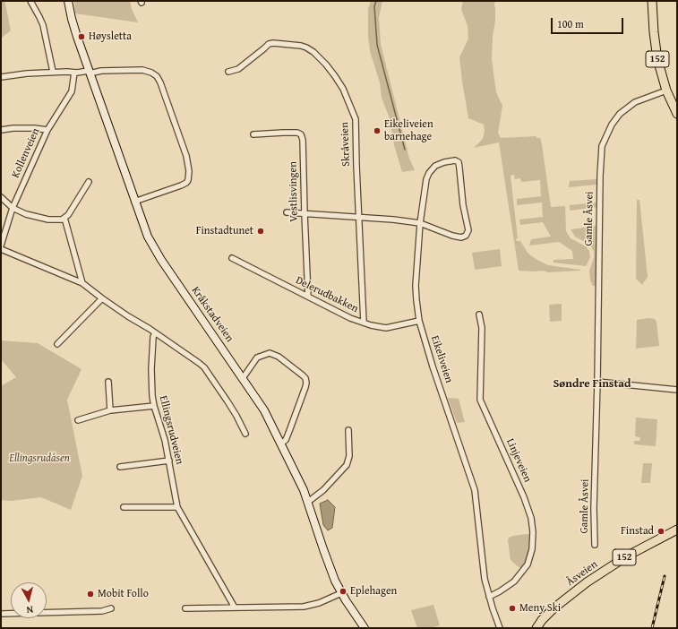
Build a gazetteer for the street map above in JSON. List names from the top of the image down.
{
  "streets": {
    "main road": ["152", "Kråkstadveien", "Åsveien"],
    "street": [
      "Skråveien",
      "Kollenveien",
      "Vestlisvingen",
      "Gamle Åsvei",
      "Delerudbakken",
      "Eikeliveien",
      "Ellingsrudveien",
      "Linjeveien"
    ]
  },
  "crossings": [
    ["152", "Gamle Åsvei"],
    ["Skråveien", "Delerudbakken"],
    ["Vestlisvingen", "Delerudbakken"],
    ["Delerudbakken", "Eikeliveien"],
    ["Eikeliveien", "Linjeveien"]
  ],
  "districts": ["Søndre Finstad"],
  "parks": ["Ellingsrudåsen"],
  "places": [
    "Høysletta",
    "Eikeliveien barnehage",
    "Finstadtunet",
    "Finstad",
    "Eplehagen",
    "Mobit Follo",
    "Meny Ski"
  ],
  "scale_bar": "100 m",
  "north": "bottom"
}
